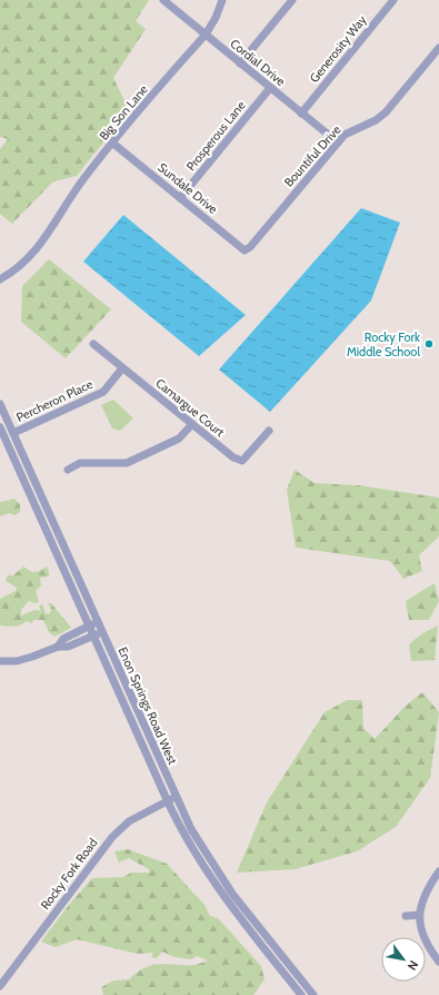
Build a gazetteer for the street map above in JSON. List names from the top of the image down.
{
  "streets": {
    "street": [
      "Generosity Way",
      "Cordial Drive",
      "Big Son Lane",
      "Prosperous Lane",
      "Bountiful Drive",
      "Sundale Drive",
      "Percheron Place",
      "Camargue Court",
      "Enon Springs Road West",
      "Rocky Fork Road"
    ]
  },
  "crossings": [
    ["Generosity Way", "Cordial Drive"],
    ["Cordial Drive", "Big Son Lane"],
    ["Cordial Drive", "Prosperous Lane"],
    ["Cordial Drive", "Bountiful Drive"],
    ["Big Son Lane", "Sundale Drive"],
    ["Prosperous Lane", "Sundale Drive"],
    ["Bountiful Drive", "Sundale Drive"],
    ["Percheron Place", "Camargue Court"],
    ["Percheron Place", "Enon Springs Road West"],
    ["Enon Springs Road West", "Rocky Fork Road"]
  ],
  "places": ["Rocky Fork Middle School"],
  "north": "bottom right"
}
